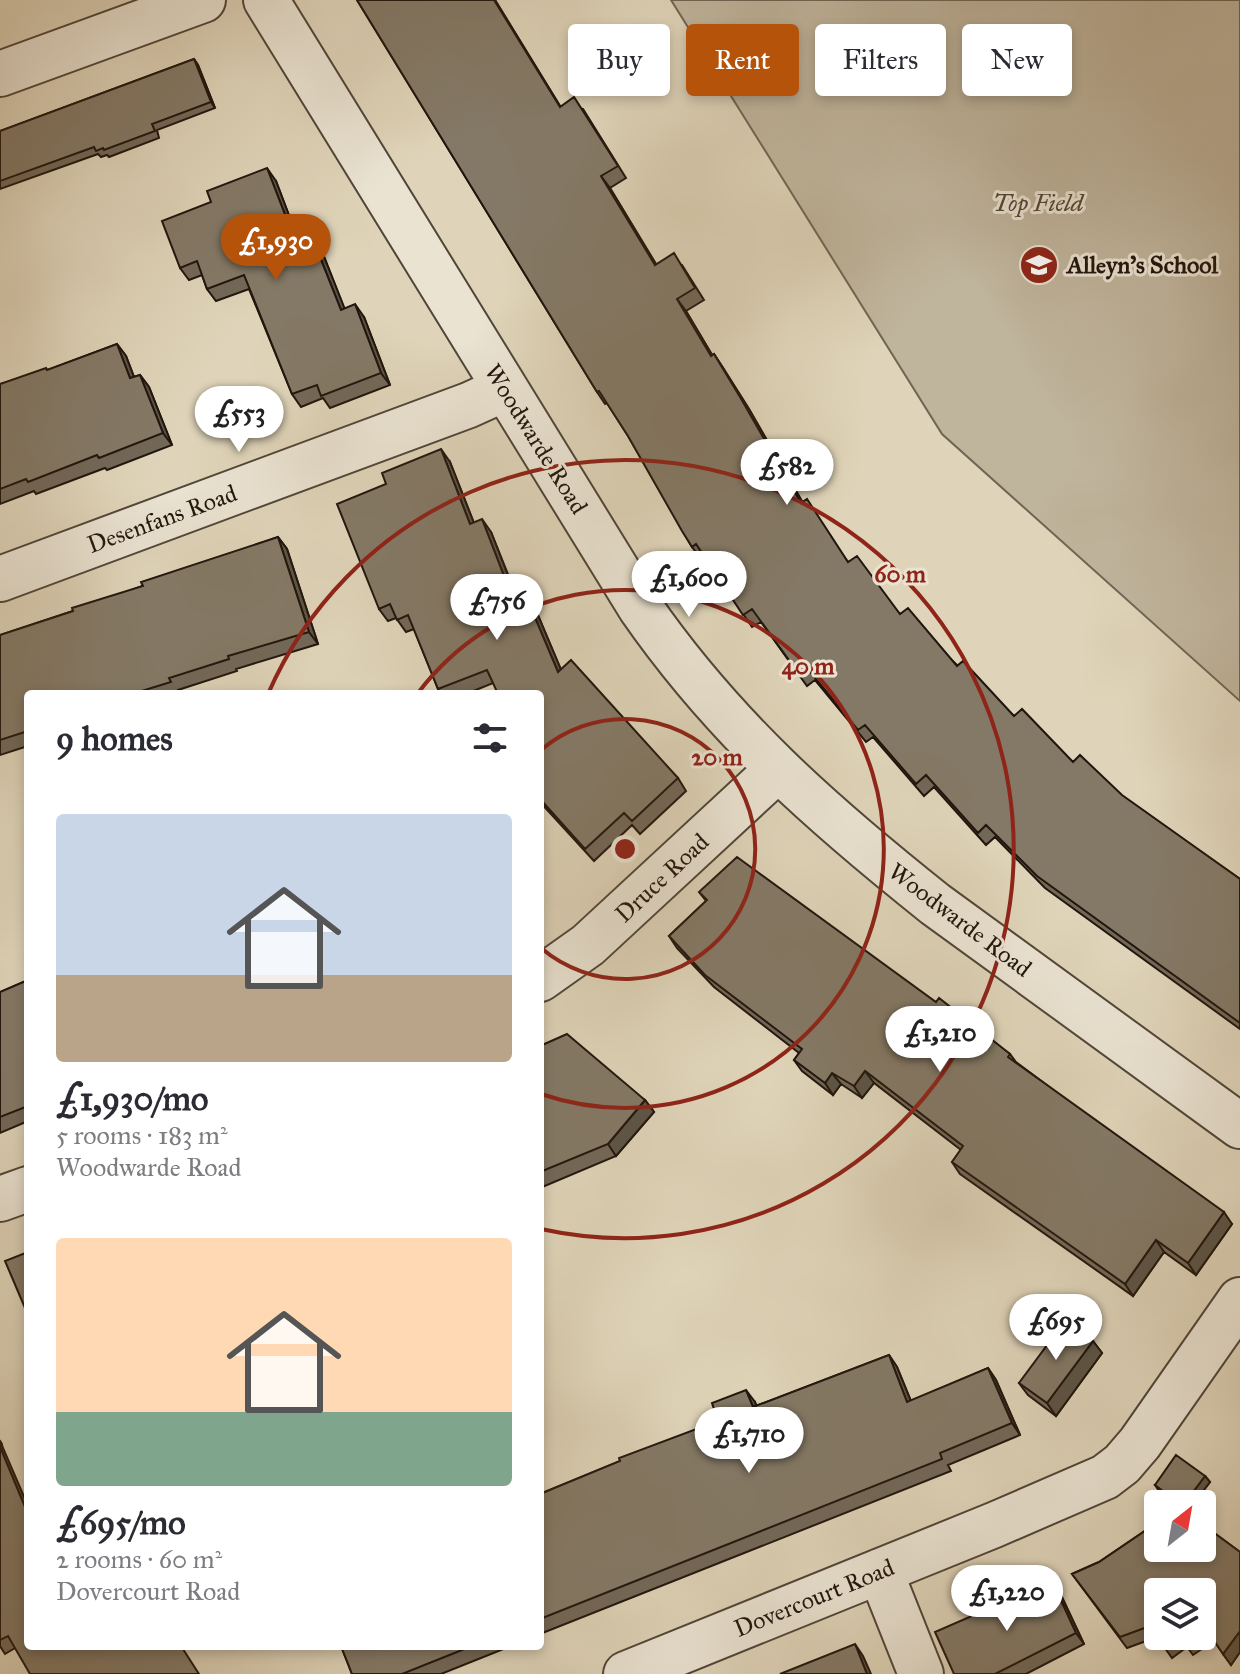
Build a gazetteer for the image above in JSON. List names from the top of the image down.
{
  "streets": {
    "street": [
      "Woodwarde Road",
      "Desenfans Road",
      "Druce Road",
      "Dovercourt Road"
    ]
  },
  "crossings": [
    ["Woodwarde Road", "Desenfans Road"],
    ["Woodwarde Road", "Druce Road"]
  ],
  "parks": ["Top Field"],
  "places": {
    "school or university": ["Alleyn's School"]
  },
  "north": "top right",
  "page": {
    "chip": [
      "Buy",
      "Rent",
      "Filters",
      "New"
    ],
    "price": [
      "£1,930",
      "£553",
      "£582",
      "£1,600",
      "£756",
      "£1,210",
      "£695",
      "£1,710",
      "£1,220"
    ],
    "heading": "9 homes",
    "list": [
      {
        "name": "£1,930/mo",
        "note": "5 rooms · 183 m² · Woodwarde Road"
      },
      {
        "name": "£695/mo",
        "note": "2 rooms · 60 m² · Dovercourt Road"
      }
    ]
  },
  "rings": ["60 m", "40 m", "20 m"]
}
